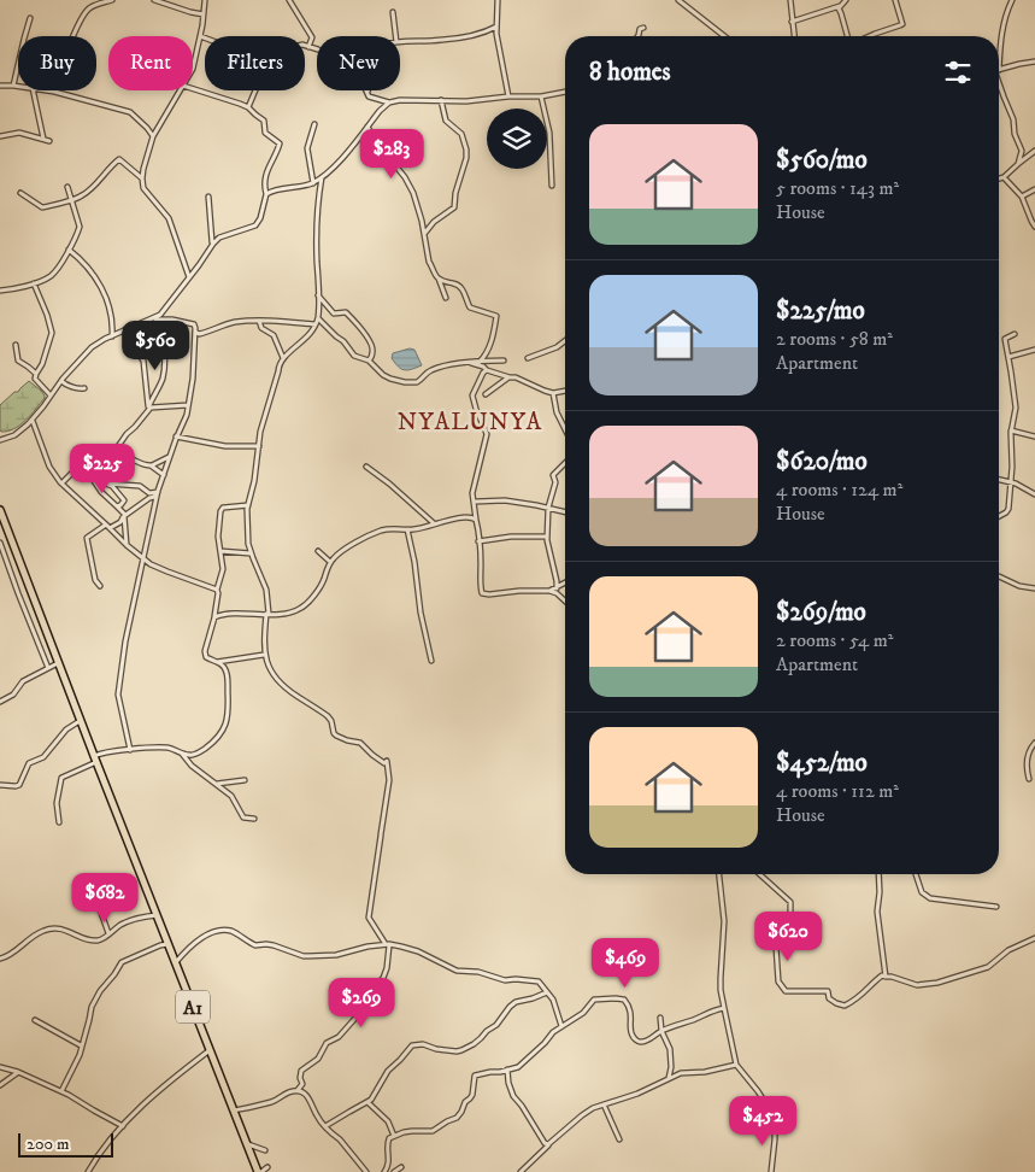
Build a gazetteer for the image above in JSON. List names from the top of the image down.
{
  "streets": {
    "highway": ["A1"]
  },
  "districts": ["NYALUNYA"],
  "scale_bar": "200 m",
  "page": {
    "chip": [
      "Buy",
      "Rent",
      "Filters",
      "New"
    ],
    "heading": "8 homes",
    "list": [
      {
        "name": "$560/mo",
        "note": "5 rooms · 143 m² · House"
      },
      {
        "name": "$225/mo",
        "note": "2 rooms · 58 m² · Apartment"
      },
      {
        "name": "$620/mo",
        "note": "4 rooms · 124 m² · House"
      },
      {
        "name": "$269/mo",
        "note": "2 rooms · 54 m² · Apartment"
      },
      {
        "name": "$452/mo",
        "note": "4 rooms · 112 m² · House"
      }
    ],
    "price": [
      "$283",
      "$560",
      "$225",
      "$682",
      "$620",
      "$469",
      "$269",
      "$452"
    ],
    "scale": "200 m"
  }
}
